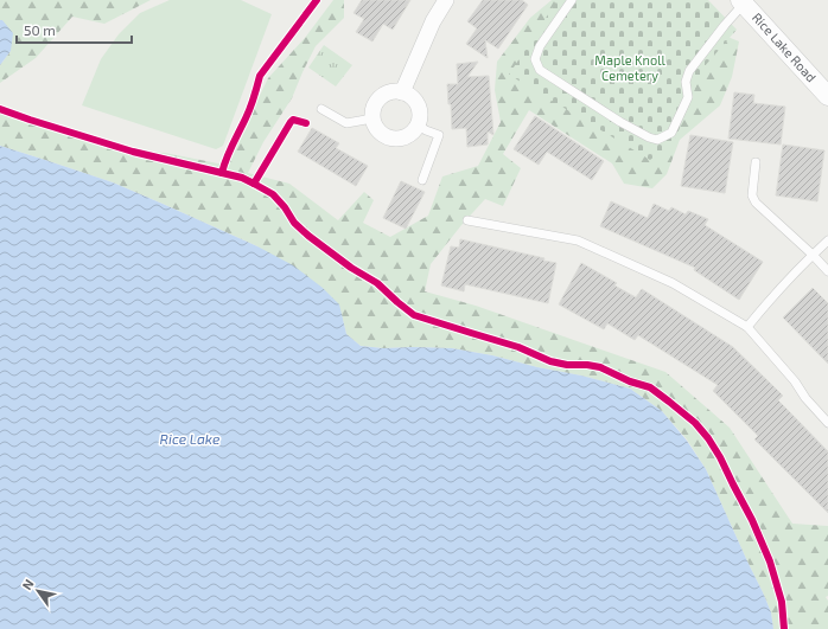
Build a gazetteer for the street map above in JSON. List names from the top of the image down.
{
  "streets": {
    "street": ["Rice Lake Road"]
  },
  "water": ["Rice Lake"],
  "parks": ["Maple Knoll Cemetery"],
  "scale_bar": "50 m",
  "north": "top left"
}
